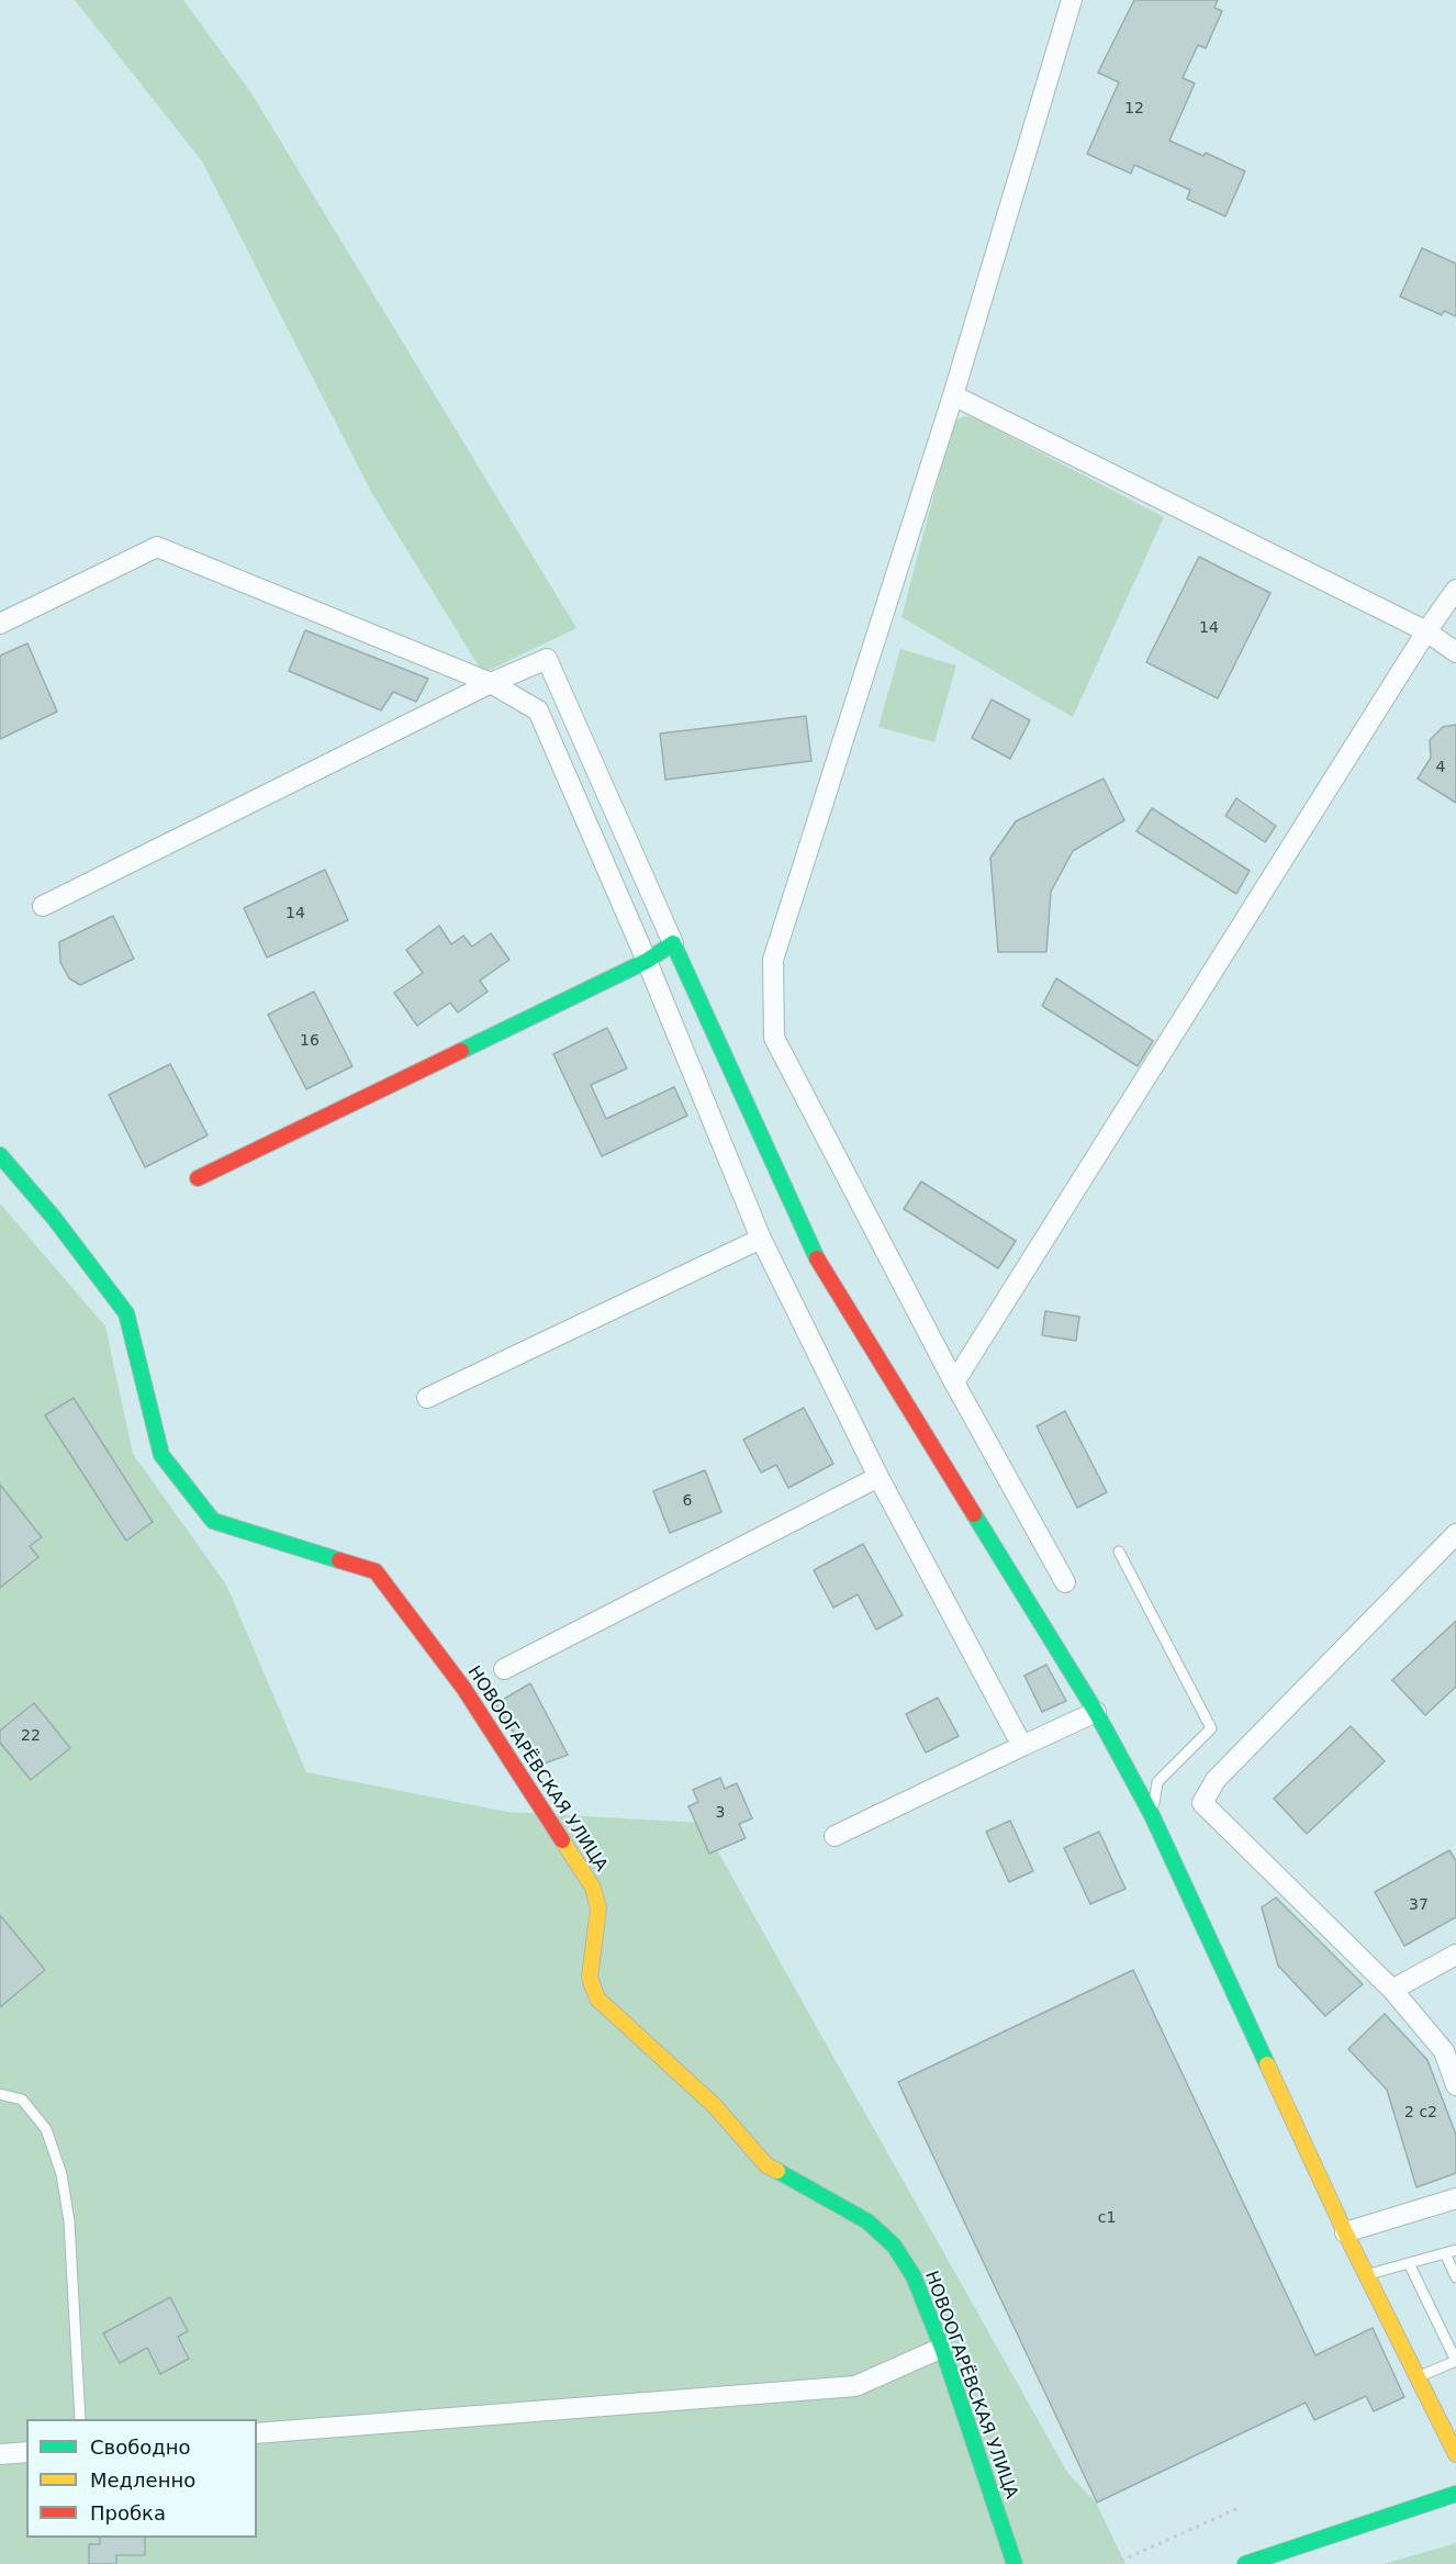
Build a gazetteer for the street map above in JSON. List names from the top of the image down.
{
  "streets": {
    "street": ["НОВООГАРЁВСКАЯ УЛИЦА"]
  },
  "house_numbers": [
    "12",
    "14",
    "4",
    "14",
    "16",
    "6",
    "22",
    "3",
    "37",
    "2 с2",
    "с1"
  ],
  "legend": ["Свободно", "Медленно", "Пробка"]
}
